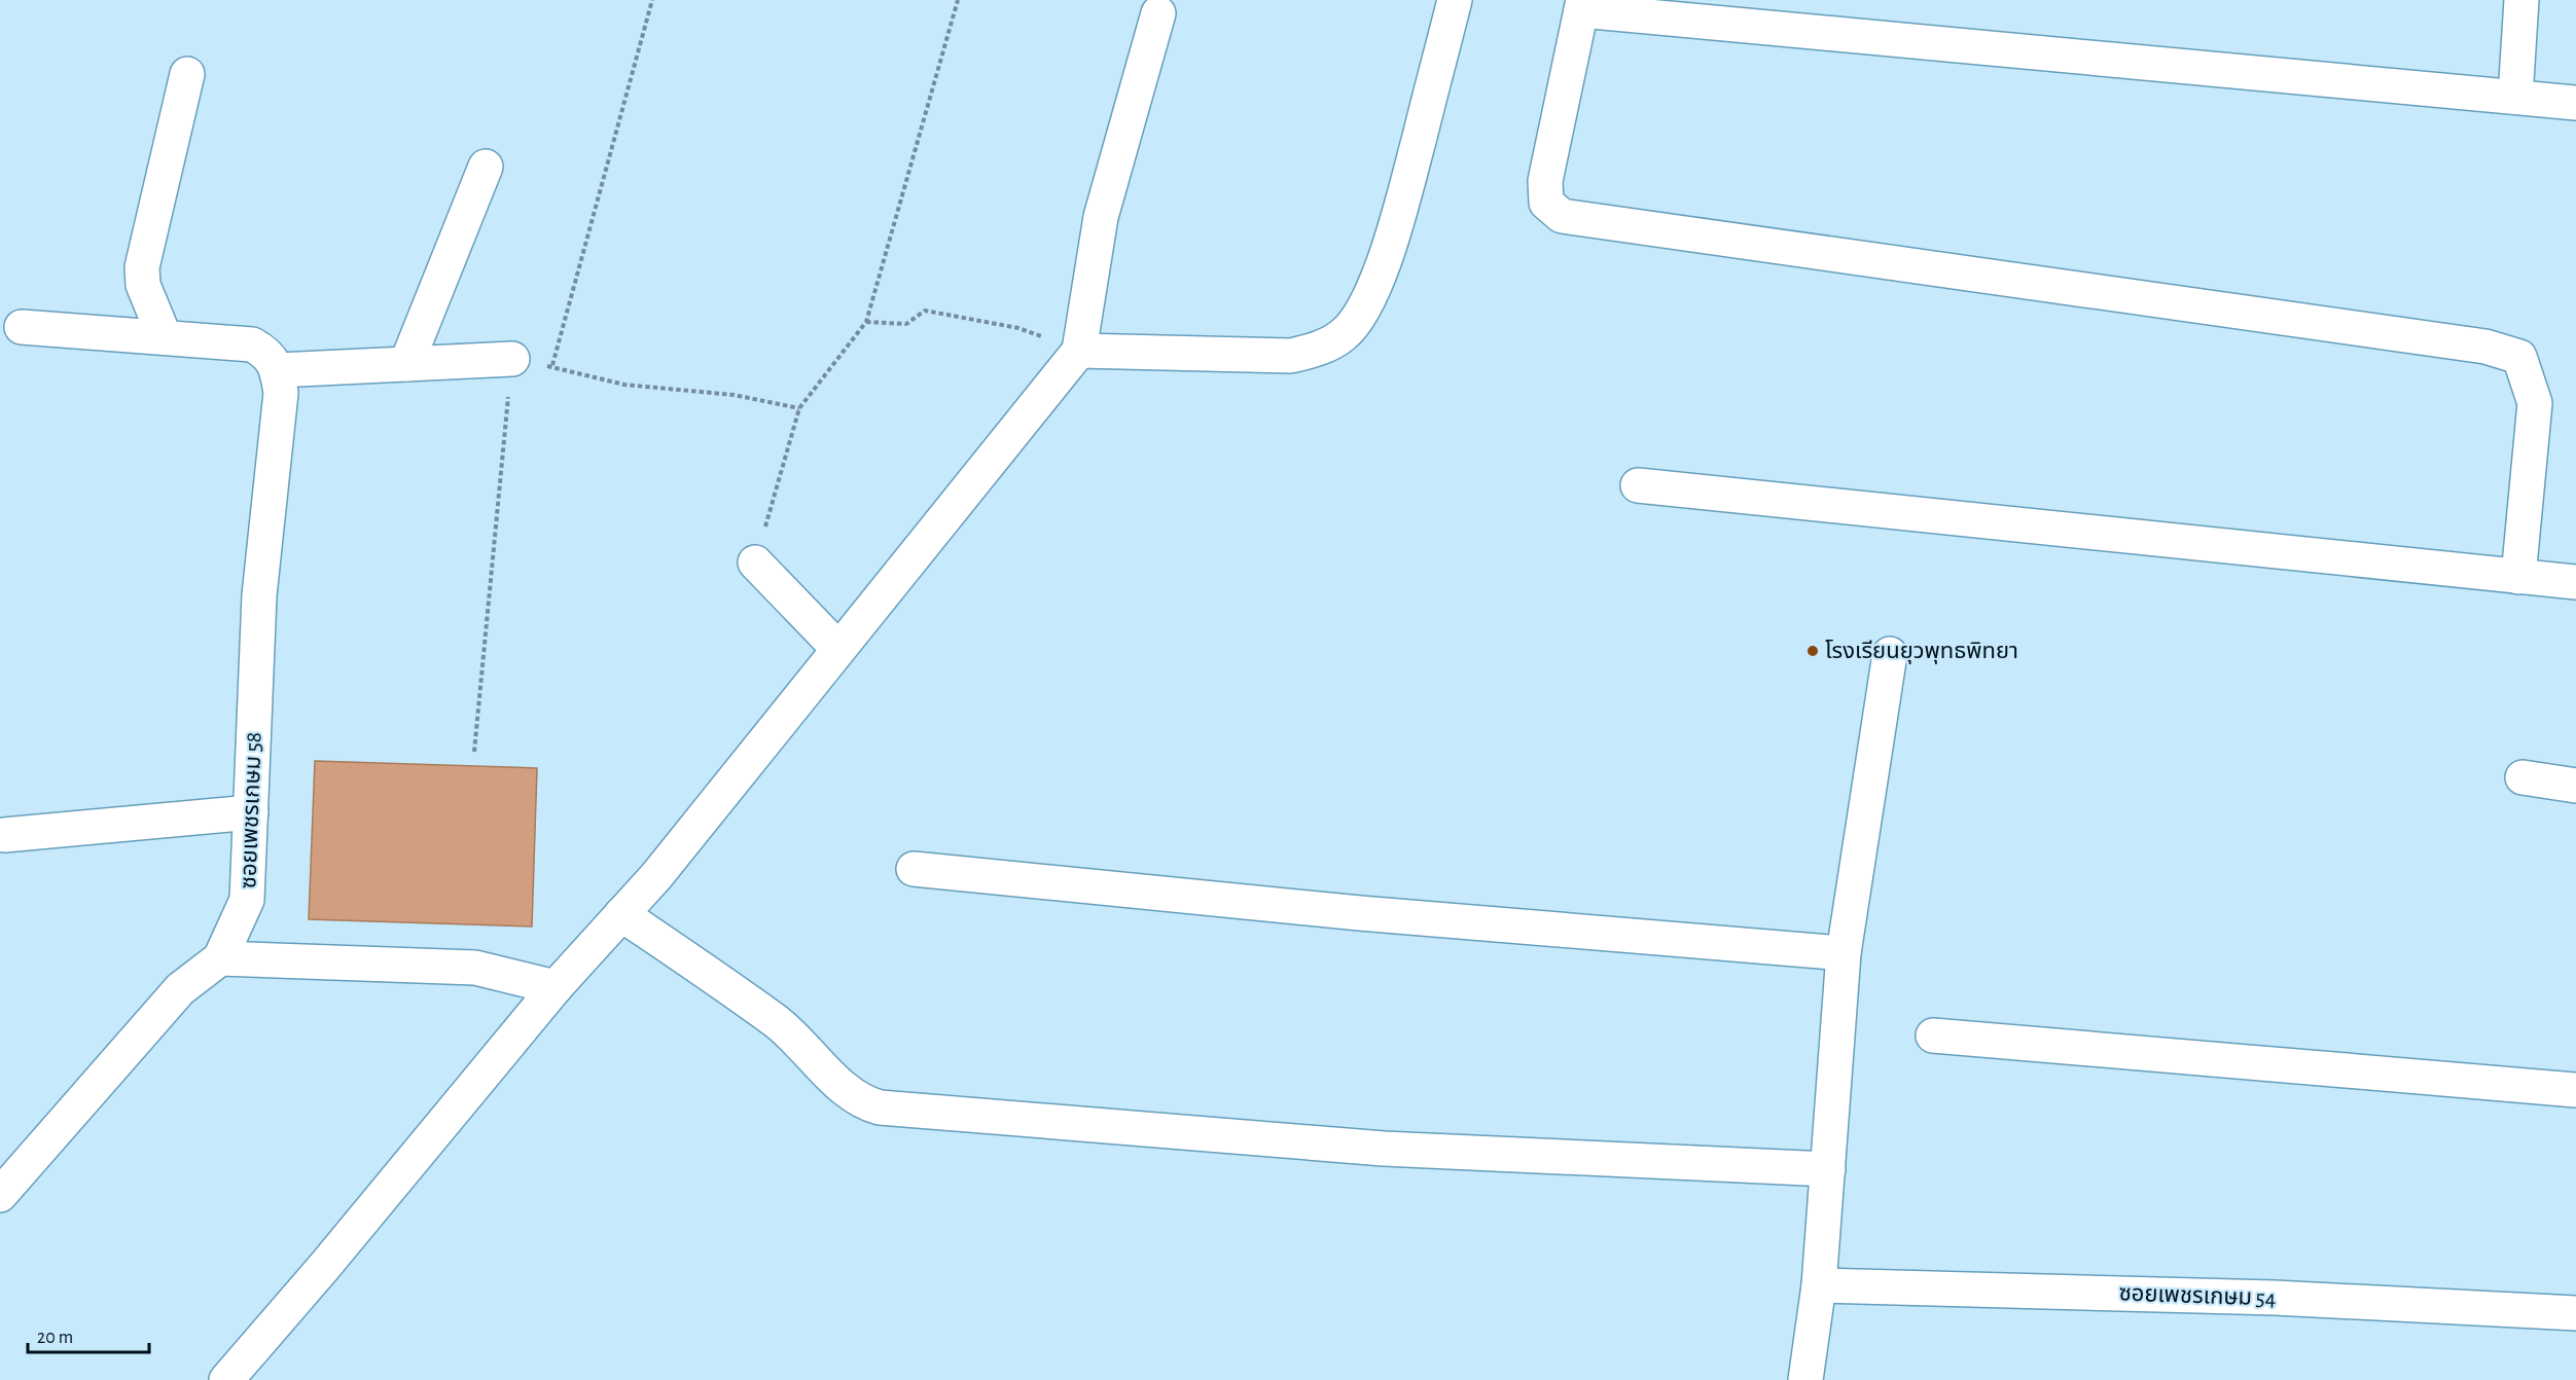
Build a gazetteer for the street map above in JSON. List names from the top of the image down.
{
  "streets": {
    "street": ["ซอยเพชรเกษม 58", "ซอยเพชรเกษม 54"]
  },
  "places": ["โรงเรียนยุวพุทธพิทยา"],
  "scale_bar": "20 m"
}
